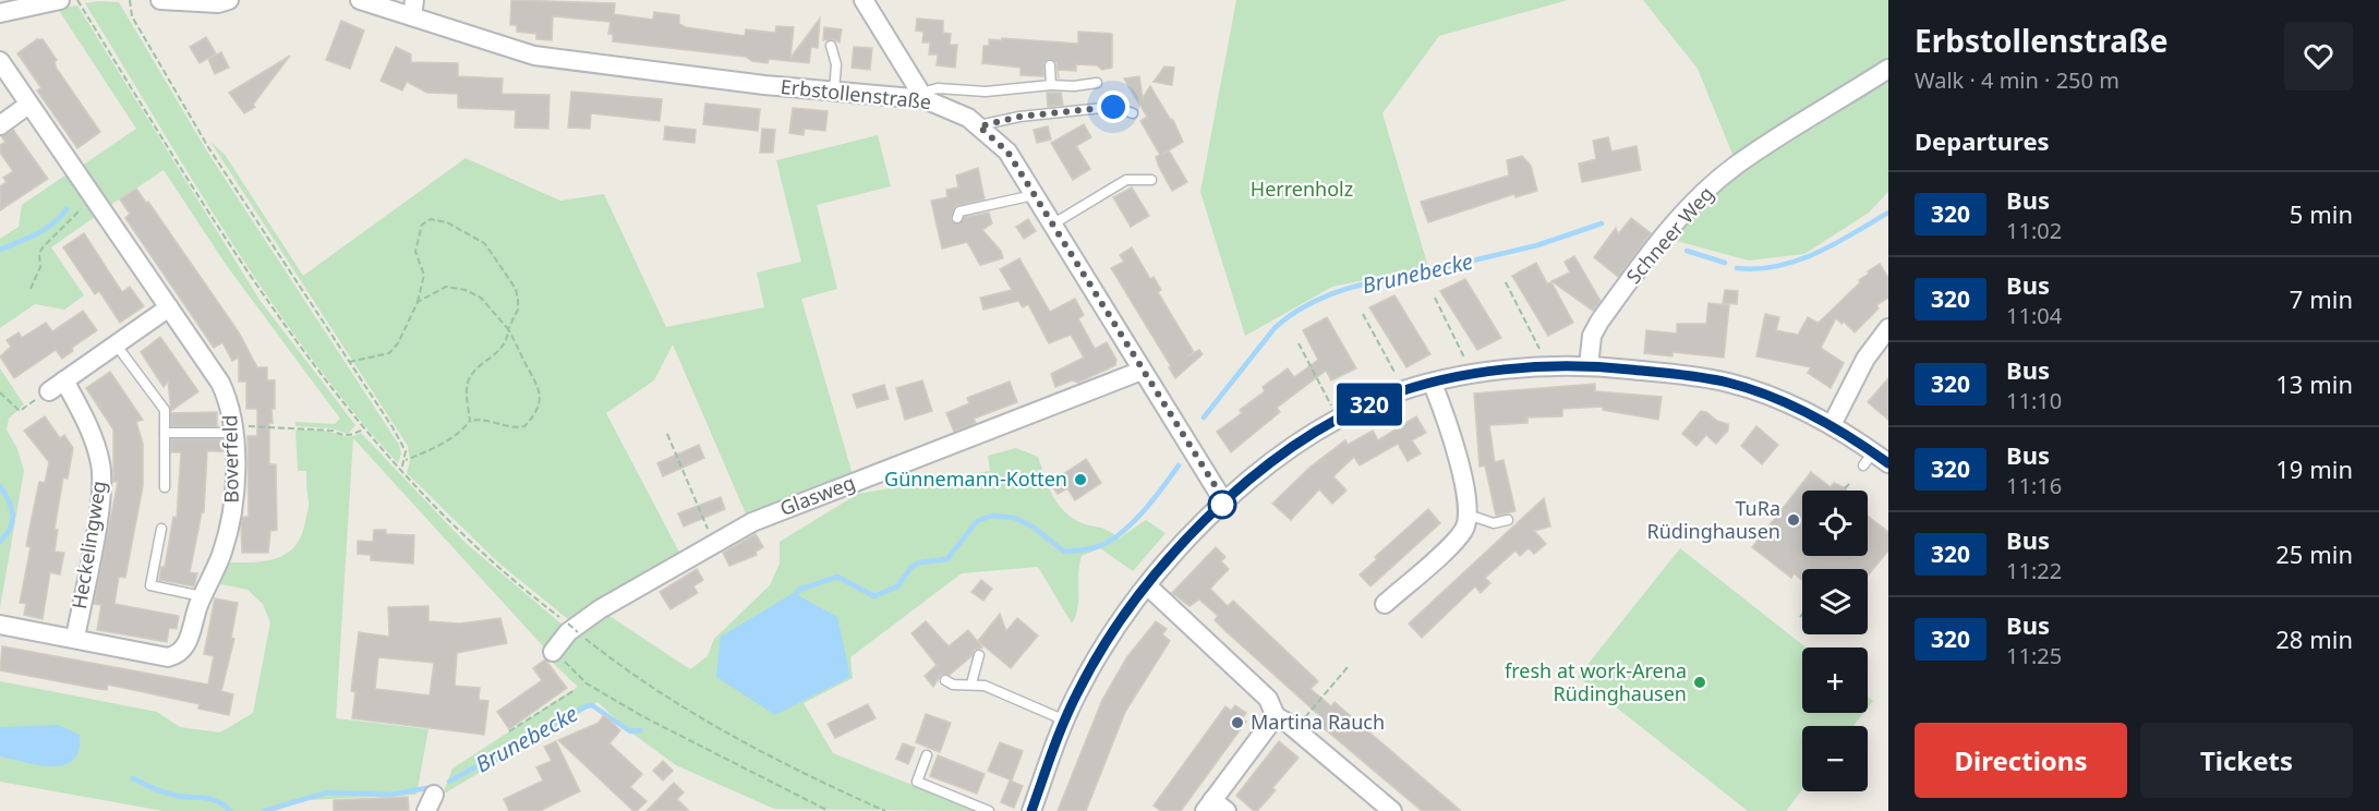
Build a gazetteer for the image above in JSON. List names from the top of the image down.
{
  "streets": {
    "street": [
      "Erbstollenstraße",
      "Schneer Weg",
      "Boverfeld",
      "Glasweg",
      "Heckelingweg"
    ]
  },
  "crossings": [
    ["Erbstollenstraße", "Glasweg"],
    ["Boverfeld", "Heckelingweg"]
  ],
  "water": ["Brunebecke"],
  "parks": ["Herrenholz"],
  "places": [
    "Günnemann-Kotten",
    "TuRa Rüdinghausen",
    "fresh at work-Arena Rüdinghausen",
    "Martina Rauch"
  ],
  "lines": ["bus line 320"],
  "page": {
    "on_map": "320",
    "heading": [
      ["Erbstollenstraße", "Walk · 4 min · 250 m"],
      "Departures"
    ],
    "list": [
      {
        "mark": "320",
        "name": "Bus",
        "note": "11:02",
        "value": "5 min"
      },
      {
        "mark": "320",
        "name": "Bus",
        "note": "11:04",
        "value": "7 min"
      },
      {
        "mark": "320",
        "name": "Bus",
        "note": "11:10",
        "value": "13 min"
      },
      {
        "mark": "320",
        "name": "Bus",
        "note": "11:16",
        "value": "19 min"
      },
      {
        "mark": "320",
        "name": "Bus",
        "note": "11:22",
        "value": "25 min"
      },
      {
        "mark": "320",
        "name": "Bus",
        "note": "11:25",
        "value": "28 min"
      }
    ],
    "map_buttons": ["+", "−"],
    "buttons": ["Directions", "Tickets"]
  }
}
